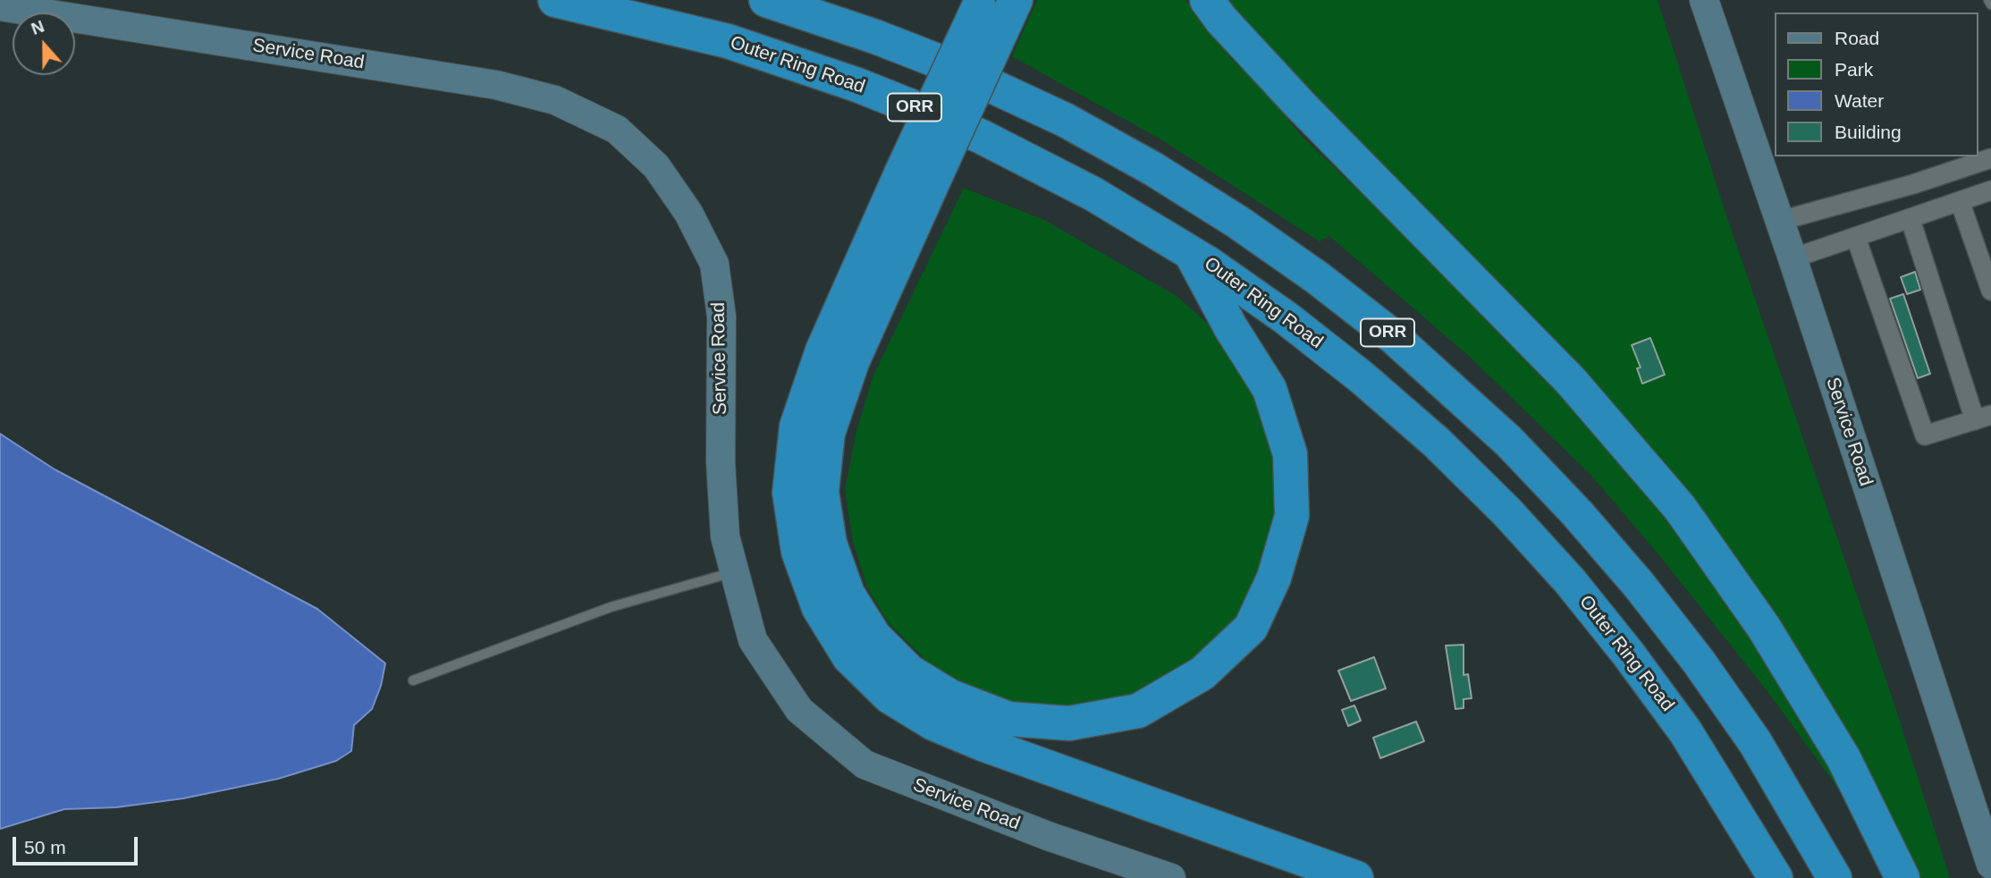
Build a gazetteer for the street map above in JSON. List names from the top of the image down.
{
  "streets": {
    "highway": ["Outer Ring Road", "ORR"],
    "main road": ["Service Road"]
  },
  "legend": [
    "Road",
    "Park",
    "Water",
    "Building"
  ],
  "scale_bar": "50 m",
  "north": "top"
}
